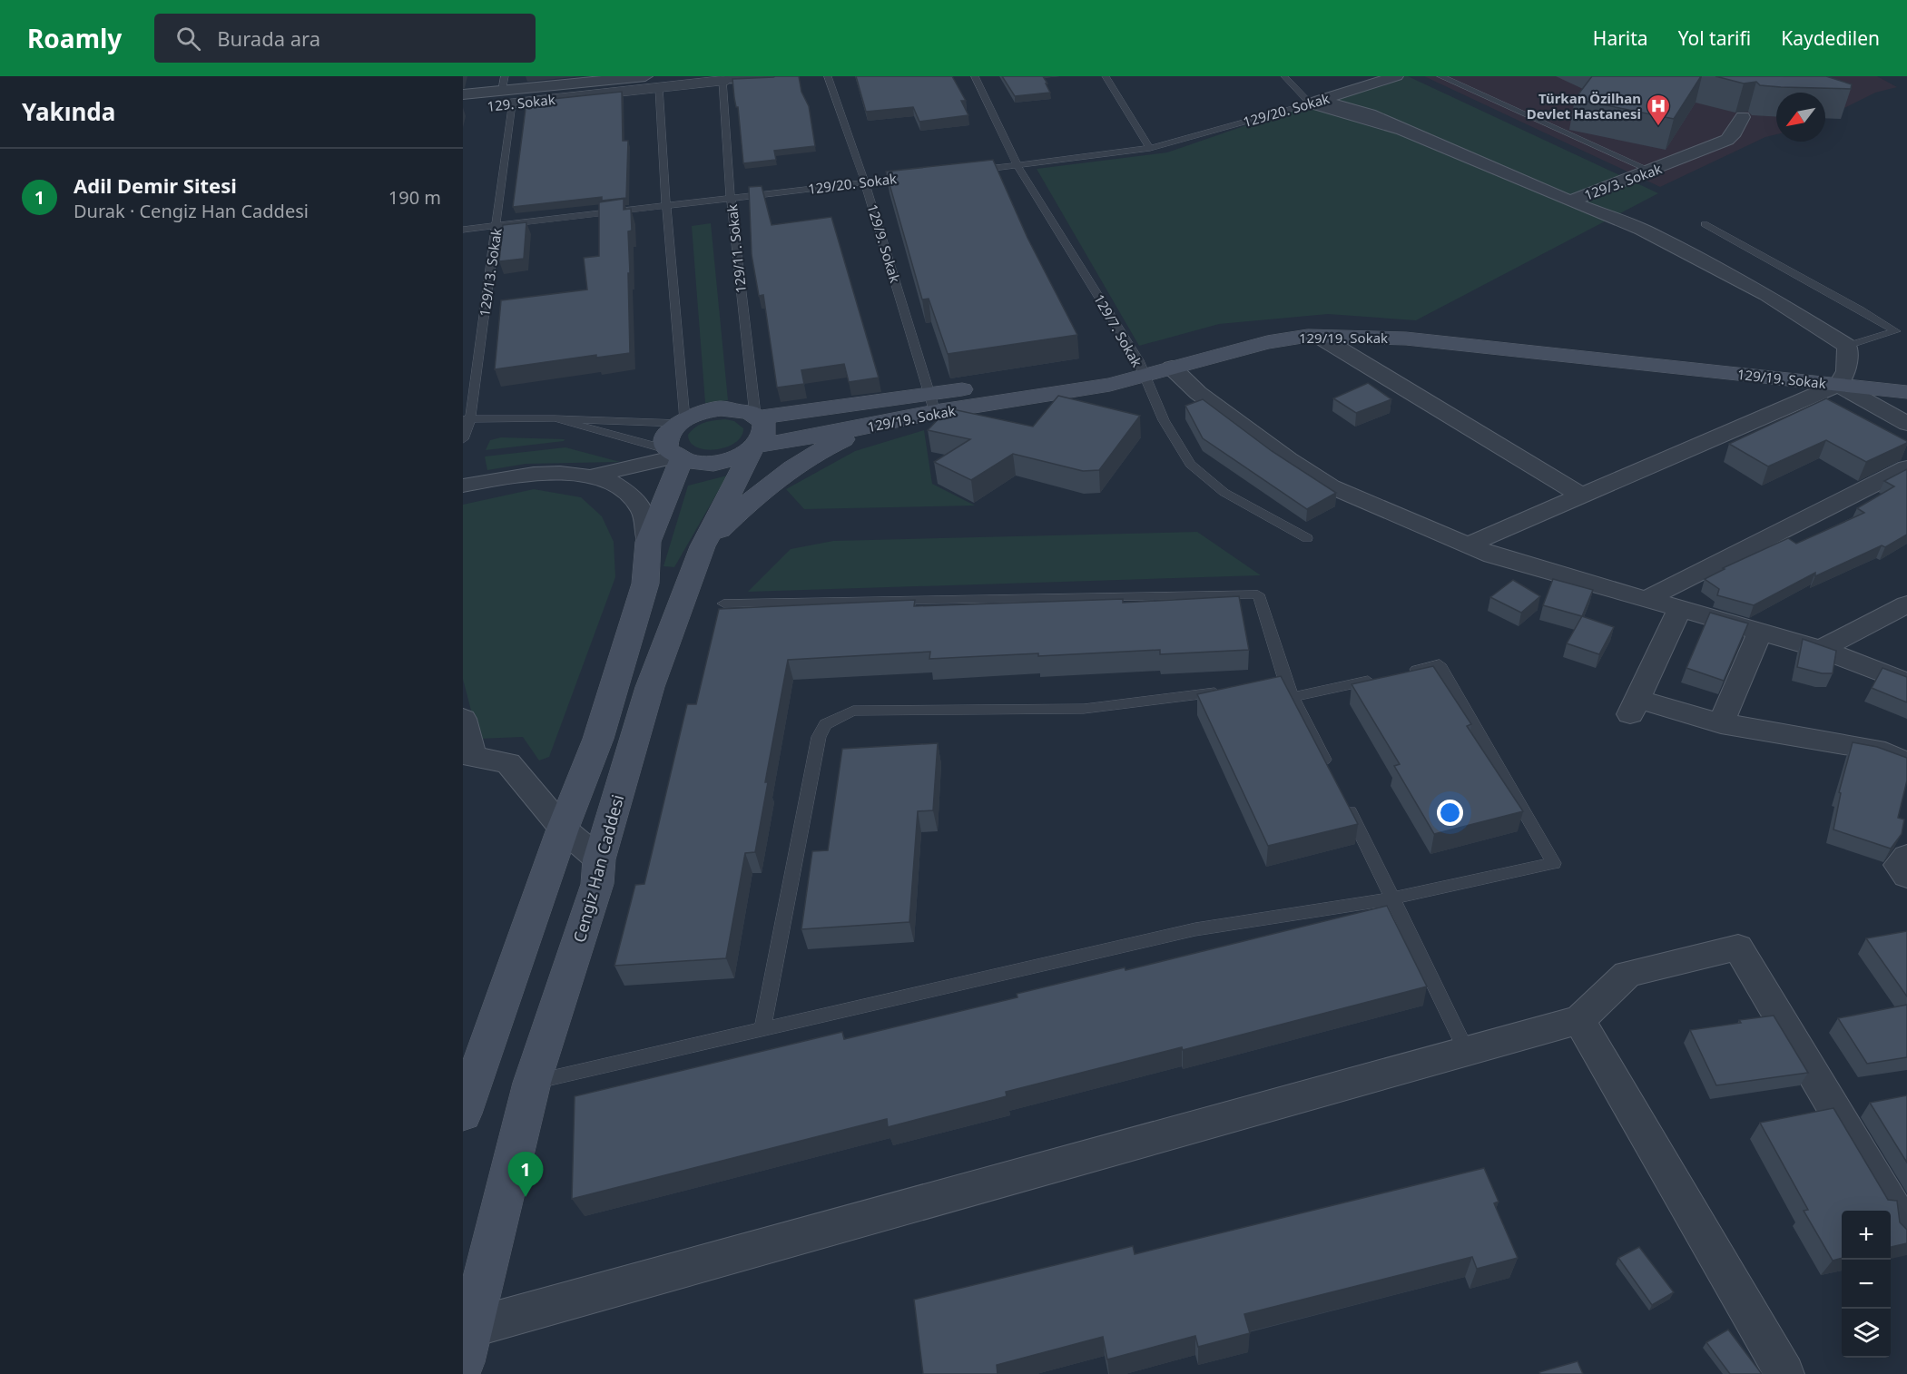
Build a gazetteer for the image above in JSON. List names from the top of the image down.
{
  "streets": {
    "main road": ["129/19. Sokak", "Cengiz Han Caddesi"],
    "street": ["129. Sokak", "129/20. Sokak", "129/3. Sokak"],
    "lane": [
      "129/9. Sokak",
      "129/11. Sokak",
      "129/13. Sokak",
      "129/7. Sokak"
    ]
  },
  "crossings": [
    ["129. Sokak", "129/11. Sokak"],
    ["129. Sokak", "129/13. Sokak"],
    ["129/20. Sokak", "129/3. Sokak"],
    ["129/20. Sokak", "129/9. Sokak"],
    ["129/20. Sokak", "129/11. Sokak"],
    ["129/20. Sokak", "129/13. Sokak"],
    ["129/20. Sokak", "129/7. Sokak"],
    ["129/9. Sokak", "129/19. Sokak"],
    ["129/11. Sokak", "129/19. Sokak"],
    ["129/11. Sokak", "Cengiz Han Caddesi"],
    ["129/7. Sokak", "129/19. Sokak"],
    ["129/19. Sokak", "Cengiz Han Caddesi"]
  ],
  "places": {
    "hospital": ["Türkan Özilhan Devlet Hastanesi"]
  },
  "north": "bottom left",
  "page": {
    "header": "Roamly",
    "search": "Burada ara",
    "nav": ["Harita", "Yol tarifi", "Kaydedilen"],
    "heading": "Yakında",
    "list": [
      {
        "mark": "1",
        "name": "Adil Demir Sitesi",
        "note": "Durak · Cengiz Han Caddesi",
        "value": "190 m"
      }
    ],
    "pins": "1",
    "map_buttons": ["+", "−"]
  }
}
